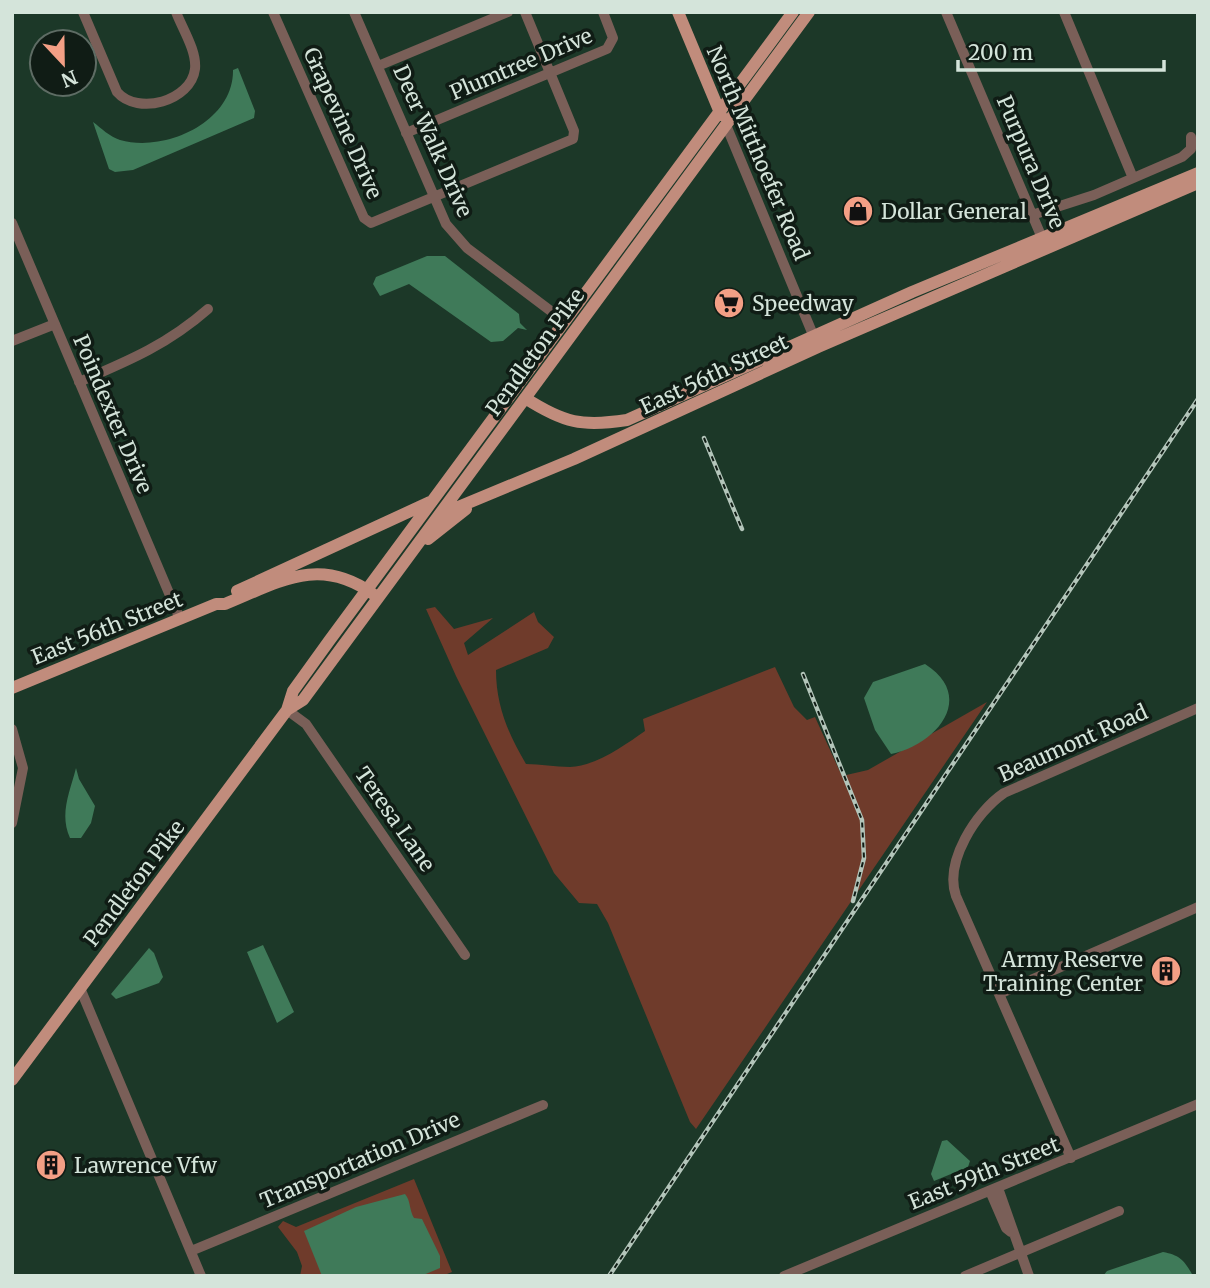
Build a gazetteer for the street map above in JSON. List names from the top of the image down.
{
  "streets": {
    "main road": ["North Mitthoefer Road", "Pendleton Pike", "East 56th Street"],
    "street": [
      "Plumtree Drive",
      "Grapevine Drive",
      "Deer Walk Drive",
      "Purpura Drive",
      "Poindexter Drive",
      "Beaumont Road",
      "Teresa Lane",
      "Transportation Drive",
      "East 59th Street"
    ]
  },
  "crossings": [
    ["Plumtree Drive", "Grapevine Drive"],
    ["Plumtree Drive", "Deer Walk Drive"],
    ["Grapevine Drive", "Deer Walk Drive"],
    ["Deer Walk Drive", "Pendleton Pike"],
    ["North Mitthoefer Road", "Pendleton Pike"],
    ["North Mitthoefer Road", "East 56th Street"],
    ["Purpura Drive", "East 56th Street"],
    ["Pendleton Pike", "East 56th Street"],
    ["Pendleton Pike", "Teresa Lane"],
    ["East 56th Street", "Poindexter Drive"],
    ["Beaumont Road", "East 59th Street"]
  ],
  "places": {
    "shop": ["Dollar General"],
    "supermarket": ["Speedway"],
    "building": ["Army Reserve Training Center", "Lawrence Vfw"]
  },
  "scale_bar": "200 m",
  "north": "bottom"
}
